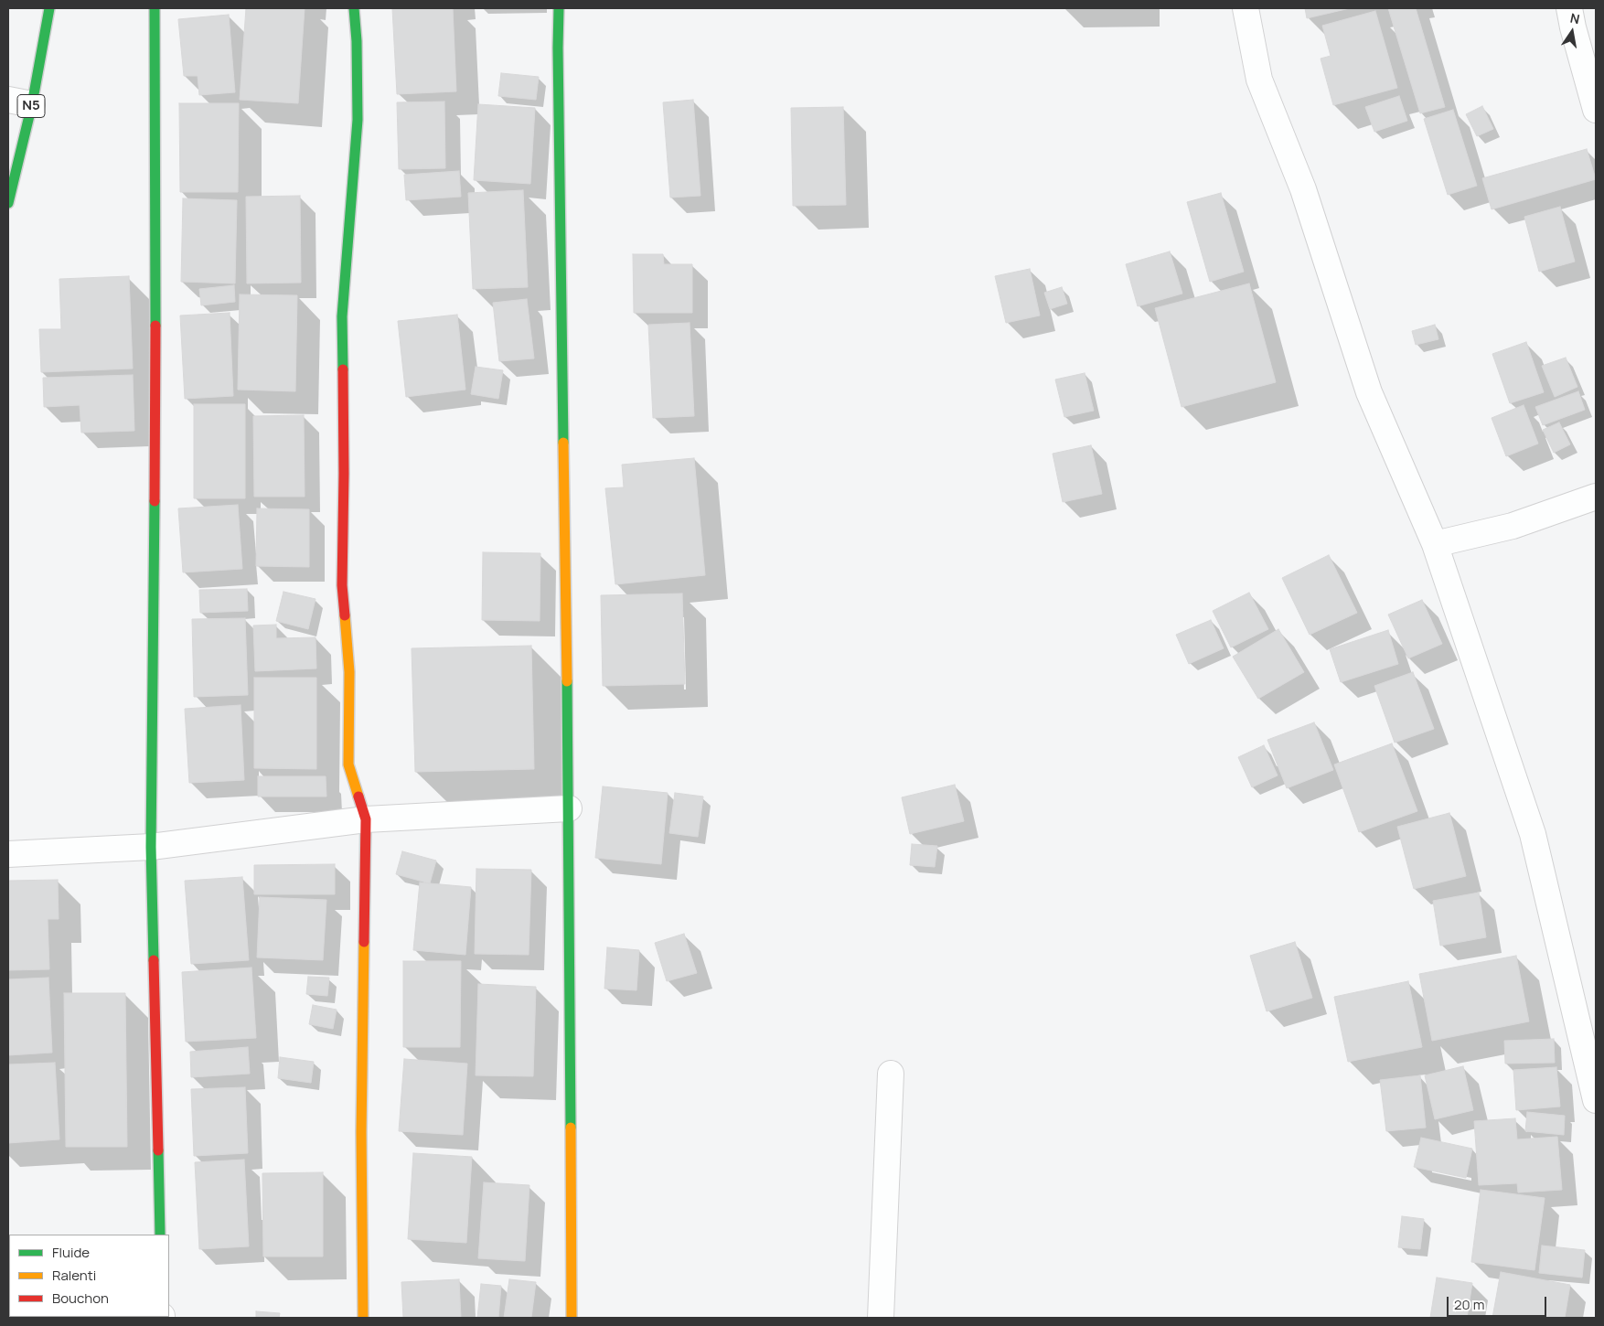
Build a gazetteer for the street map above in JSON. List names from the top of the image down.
{
  "streets": {
    "main road": ["N5"]
  },
  "legend": ["Fluide", "Ralenti", "Bouchon"],
  "scale_bar": "20 m",
  "north": "top"
}
